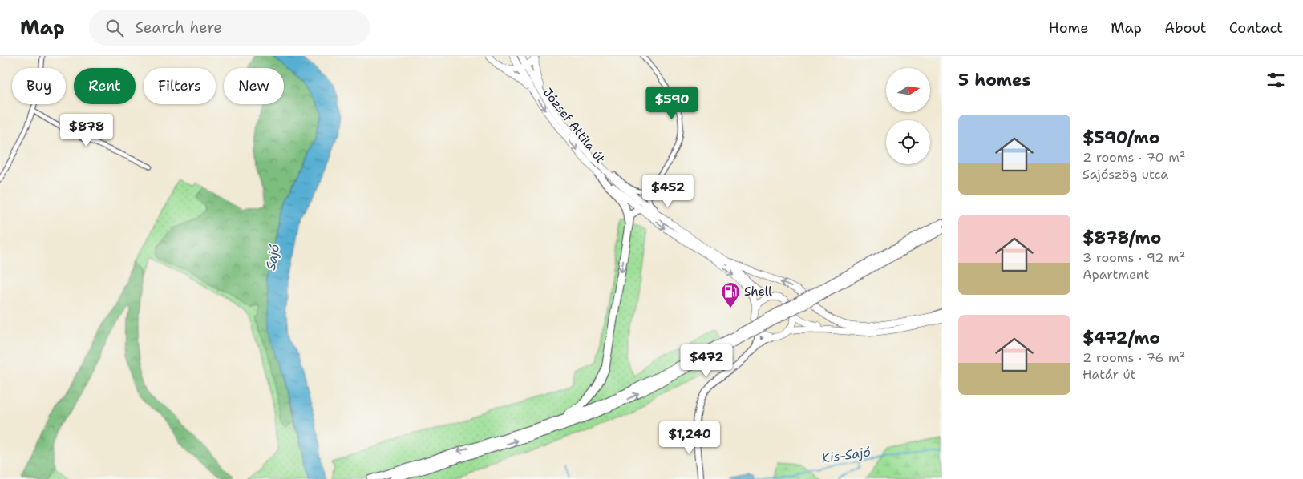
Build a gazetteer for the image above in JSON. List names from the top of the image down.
{
  "streets": {
    "main road": ["József Attila út"]
  },
  "water": ["Sajó", "Kis-Sajó"],
  "places": {
    "fuel station": ["Shell"]
  },
  "north": "right",
  "page": {
    "header": "Map",
    "search": "Search here",
    "nav": [
      "Home",
      "Map",
      "About",
      "Contact"
    ],
    "heading": "5 homes",
    "chip": [
      "Buy",
      "Rent",
      "Filters",
      "New"
    ],
    "price": [
      "$590",
      "$878",
      "$452",
      "$472",
      "$1,240"
    ],
    "list": [
      {
        "name": "$590/mo",
        "note": "2 rooms · 70 m² · Sajószög utca"
      },
      {
        "name": "$878/mo",
        "note": "3 rooms · 92 m² · Apartment"
      },
      {
        "name": "$472/mo",
        "note": "2 rooms · 76 m² · Határ út"
      }
    ]
  }
}
